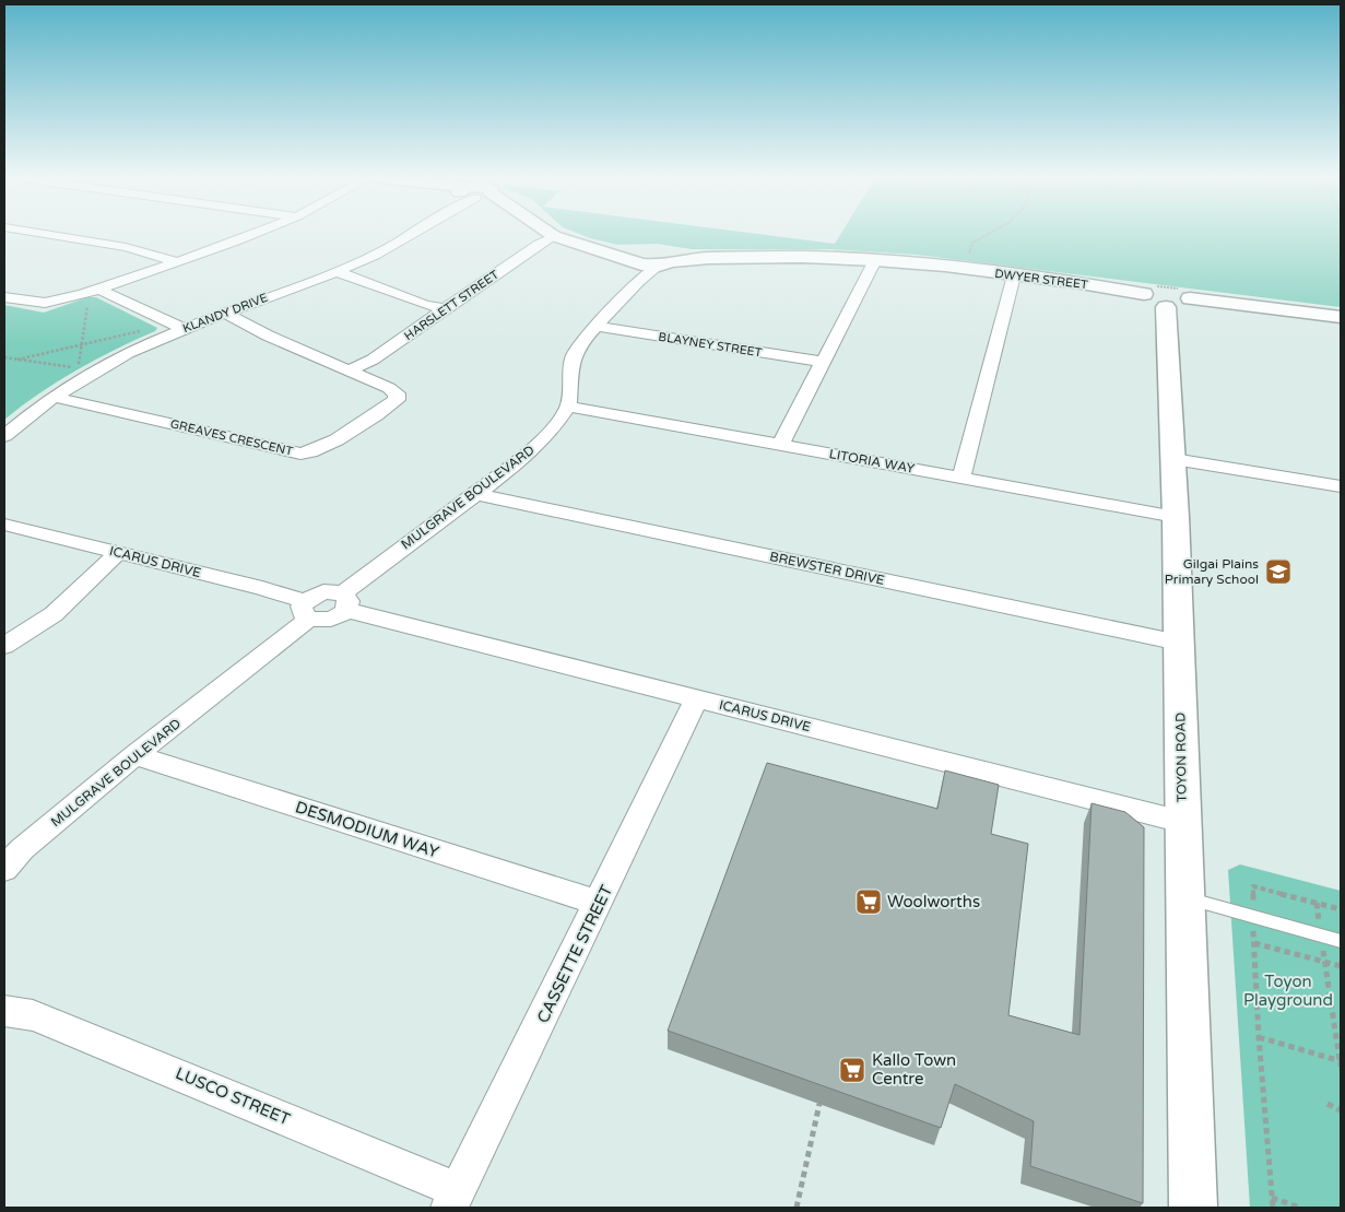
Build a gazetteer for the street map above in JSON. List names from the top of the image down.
{
  "streets": {
    "street": [
      "DWYER STREET",
      "HARSLETT STREET",
      "KLANDY DRIVE",
      "BLAYNEY STREET",
      "GREAVES CRESCENT",
      "LITORIA WAY",
      "MULGRAVE BOULEVARD",
      "ICARUS DRIVE",
      "BREWSTER DRIVE",
      "TOYON ROAD",
      "DESMODIUM WAY",
      "CASSETTE STREET",
      "LUSCO STREET"
    ]
  },
  "crossings": [
    ["DWYER STREET", "HARSLETT STREET"],
    ["DWYER STREET", "MULGRAVE BOULEVARD"],
    ["DWYER STREET", "TOYON ROAD"],
    ["HARSLETT STREET", "GREAVES CRESCENT"],
    ["KLANDY DRIVE", "GREAVES CRESCENT"],
    ["BLAYNEY STREET", "MULGRAVE BOULEVARD"],
    ["LITORIA WAY", "MULGRAVE BOULEVARD"],
    ["LITORIA WAY", "TOYON ROAD"],
    ["MULGRAVE BOULEVARD", "ICARUS DRIVE"],
    ["MULGRAVE BOULEVARD", "BREWSTER DRIVE"],
    ["MULGRAVE BOULEVARD", "DESMODIUM WAY"],
    ["ICARUS DRIVE", "TOYON ROAD"],
    ["ICARUS DRIVE", "CASSETTE STREET"],
    ["BREWSTER DRIVE", "TOYON ROAD"],
    ["DESMODIUM WAY", "CASSETTE STREET"],
    ["CASSETTE STREET", "LUSCO STREET"]
  ],
  "parks": ["Toyon Playground"],
  "places": {
    "school or university": ["Gilgai Plains Primary School"],
    "supermarket": ["Woolworths", "Kallo Town Centre"]
  }
}
